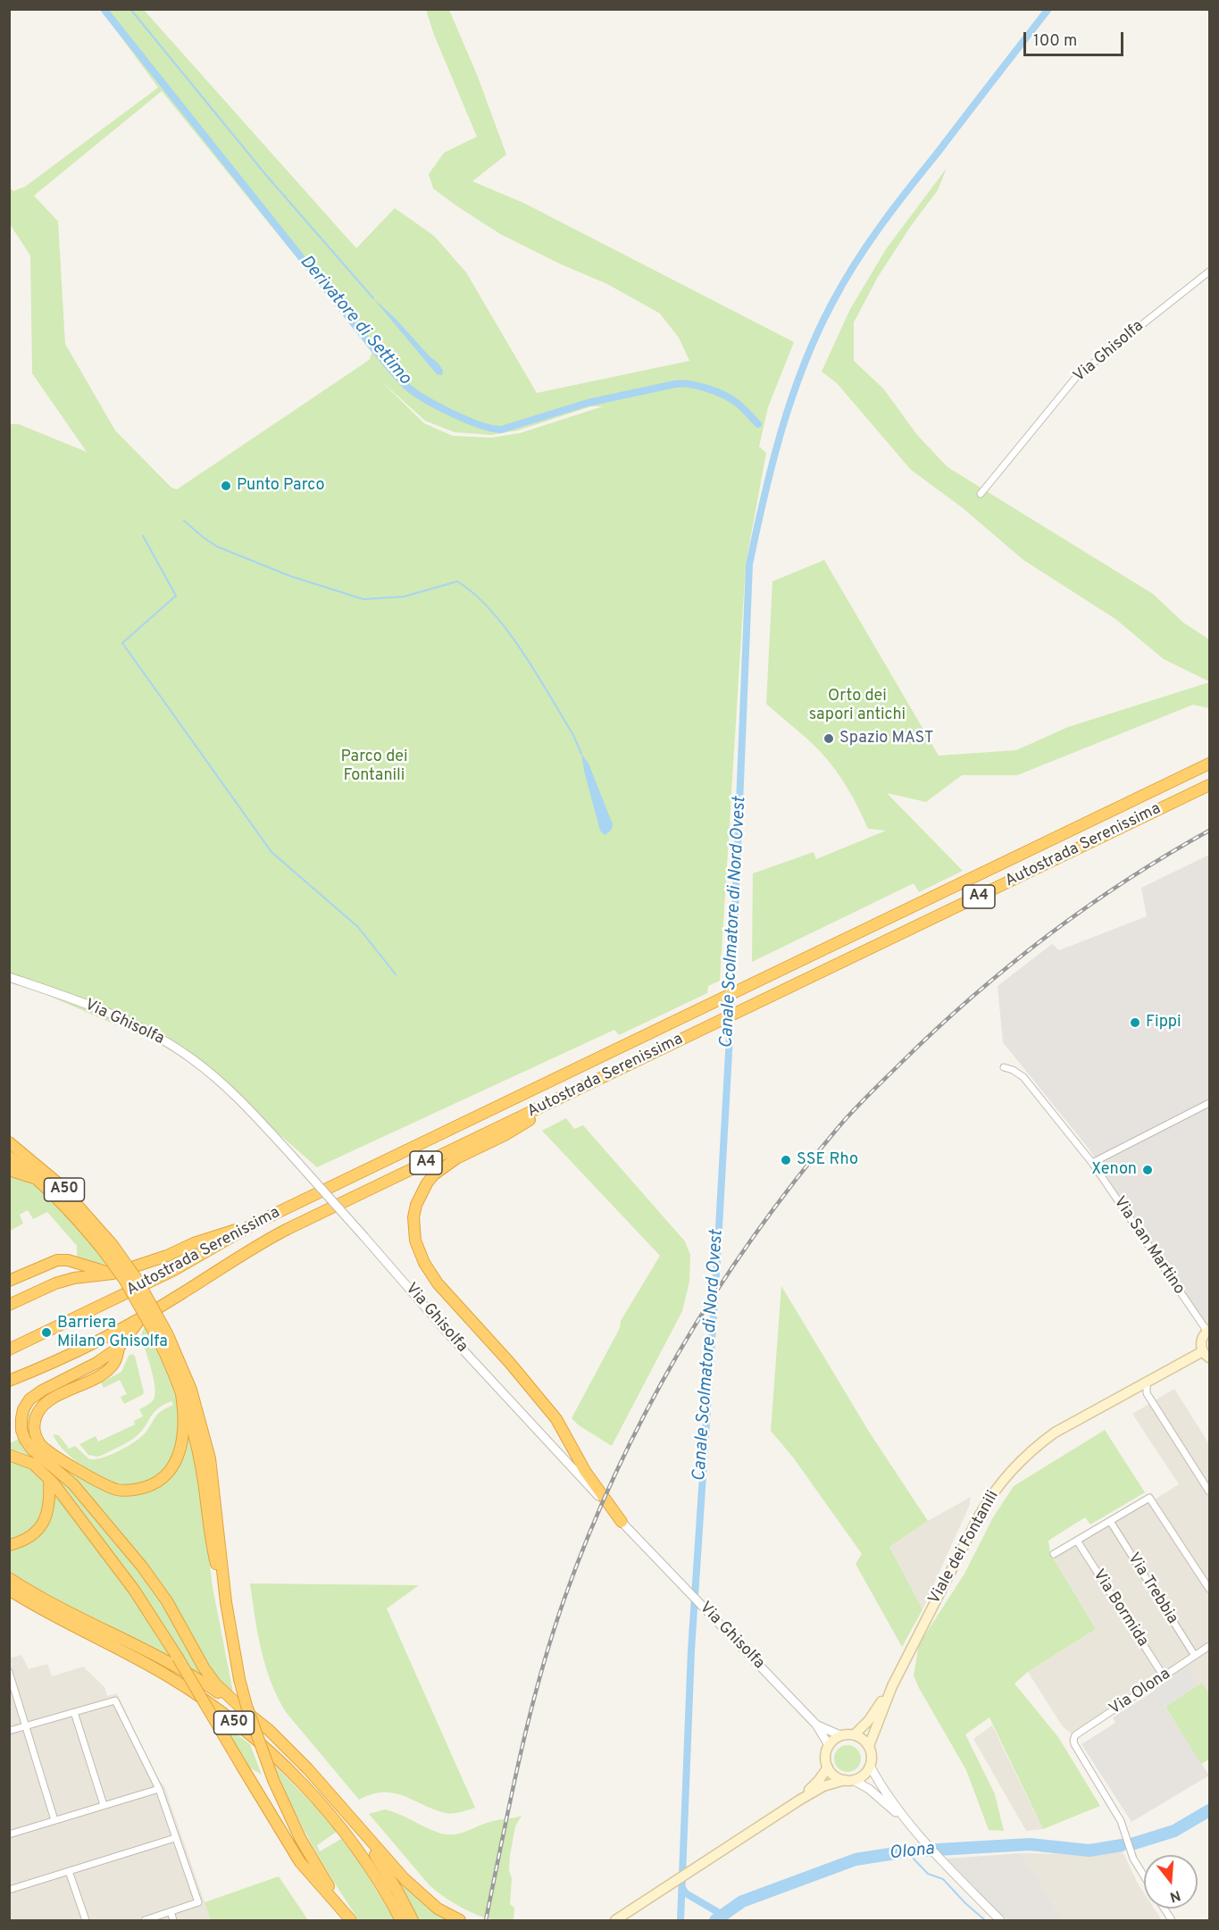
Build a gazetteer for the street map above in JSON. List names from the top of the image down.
{
  "streets": {
    "highway": ["Autostrada Serenissima", "A4", "A50"],
    "main road": ["Viale dei Fontanili"],
    "street": [
      "Via Ghisolfa",
      "Via San Martino",
      "Via Trebbia",
      "Via Bormida",
      "Via Olona"
    ]
  },
  "crossings": [
    ["Via Ghisolfa", "Viale dei Fontanili"],
    ["Via Trebbia", "Via Olona"],
    ["Via Bormida", "Via Olona"]
  ],
  "water": ["Derivatore di Settimo", "Canale Scolmatore di Nord Ovest", "Olona"],
  "parks": ["Orto dei sapori antichi", "Parco dei Fontanili"],
  "places": [
    "Punto Parco",
    "Spazio MAST",
    "Fippi",
    "SSE Rho",
    "Xenon",
    "Barriera Milano Ghisolfa"
  ],
  "scale_bar": "100 m",
  "north": "bottom"
}
